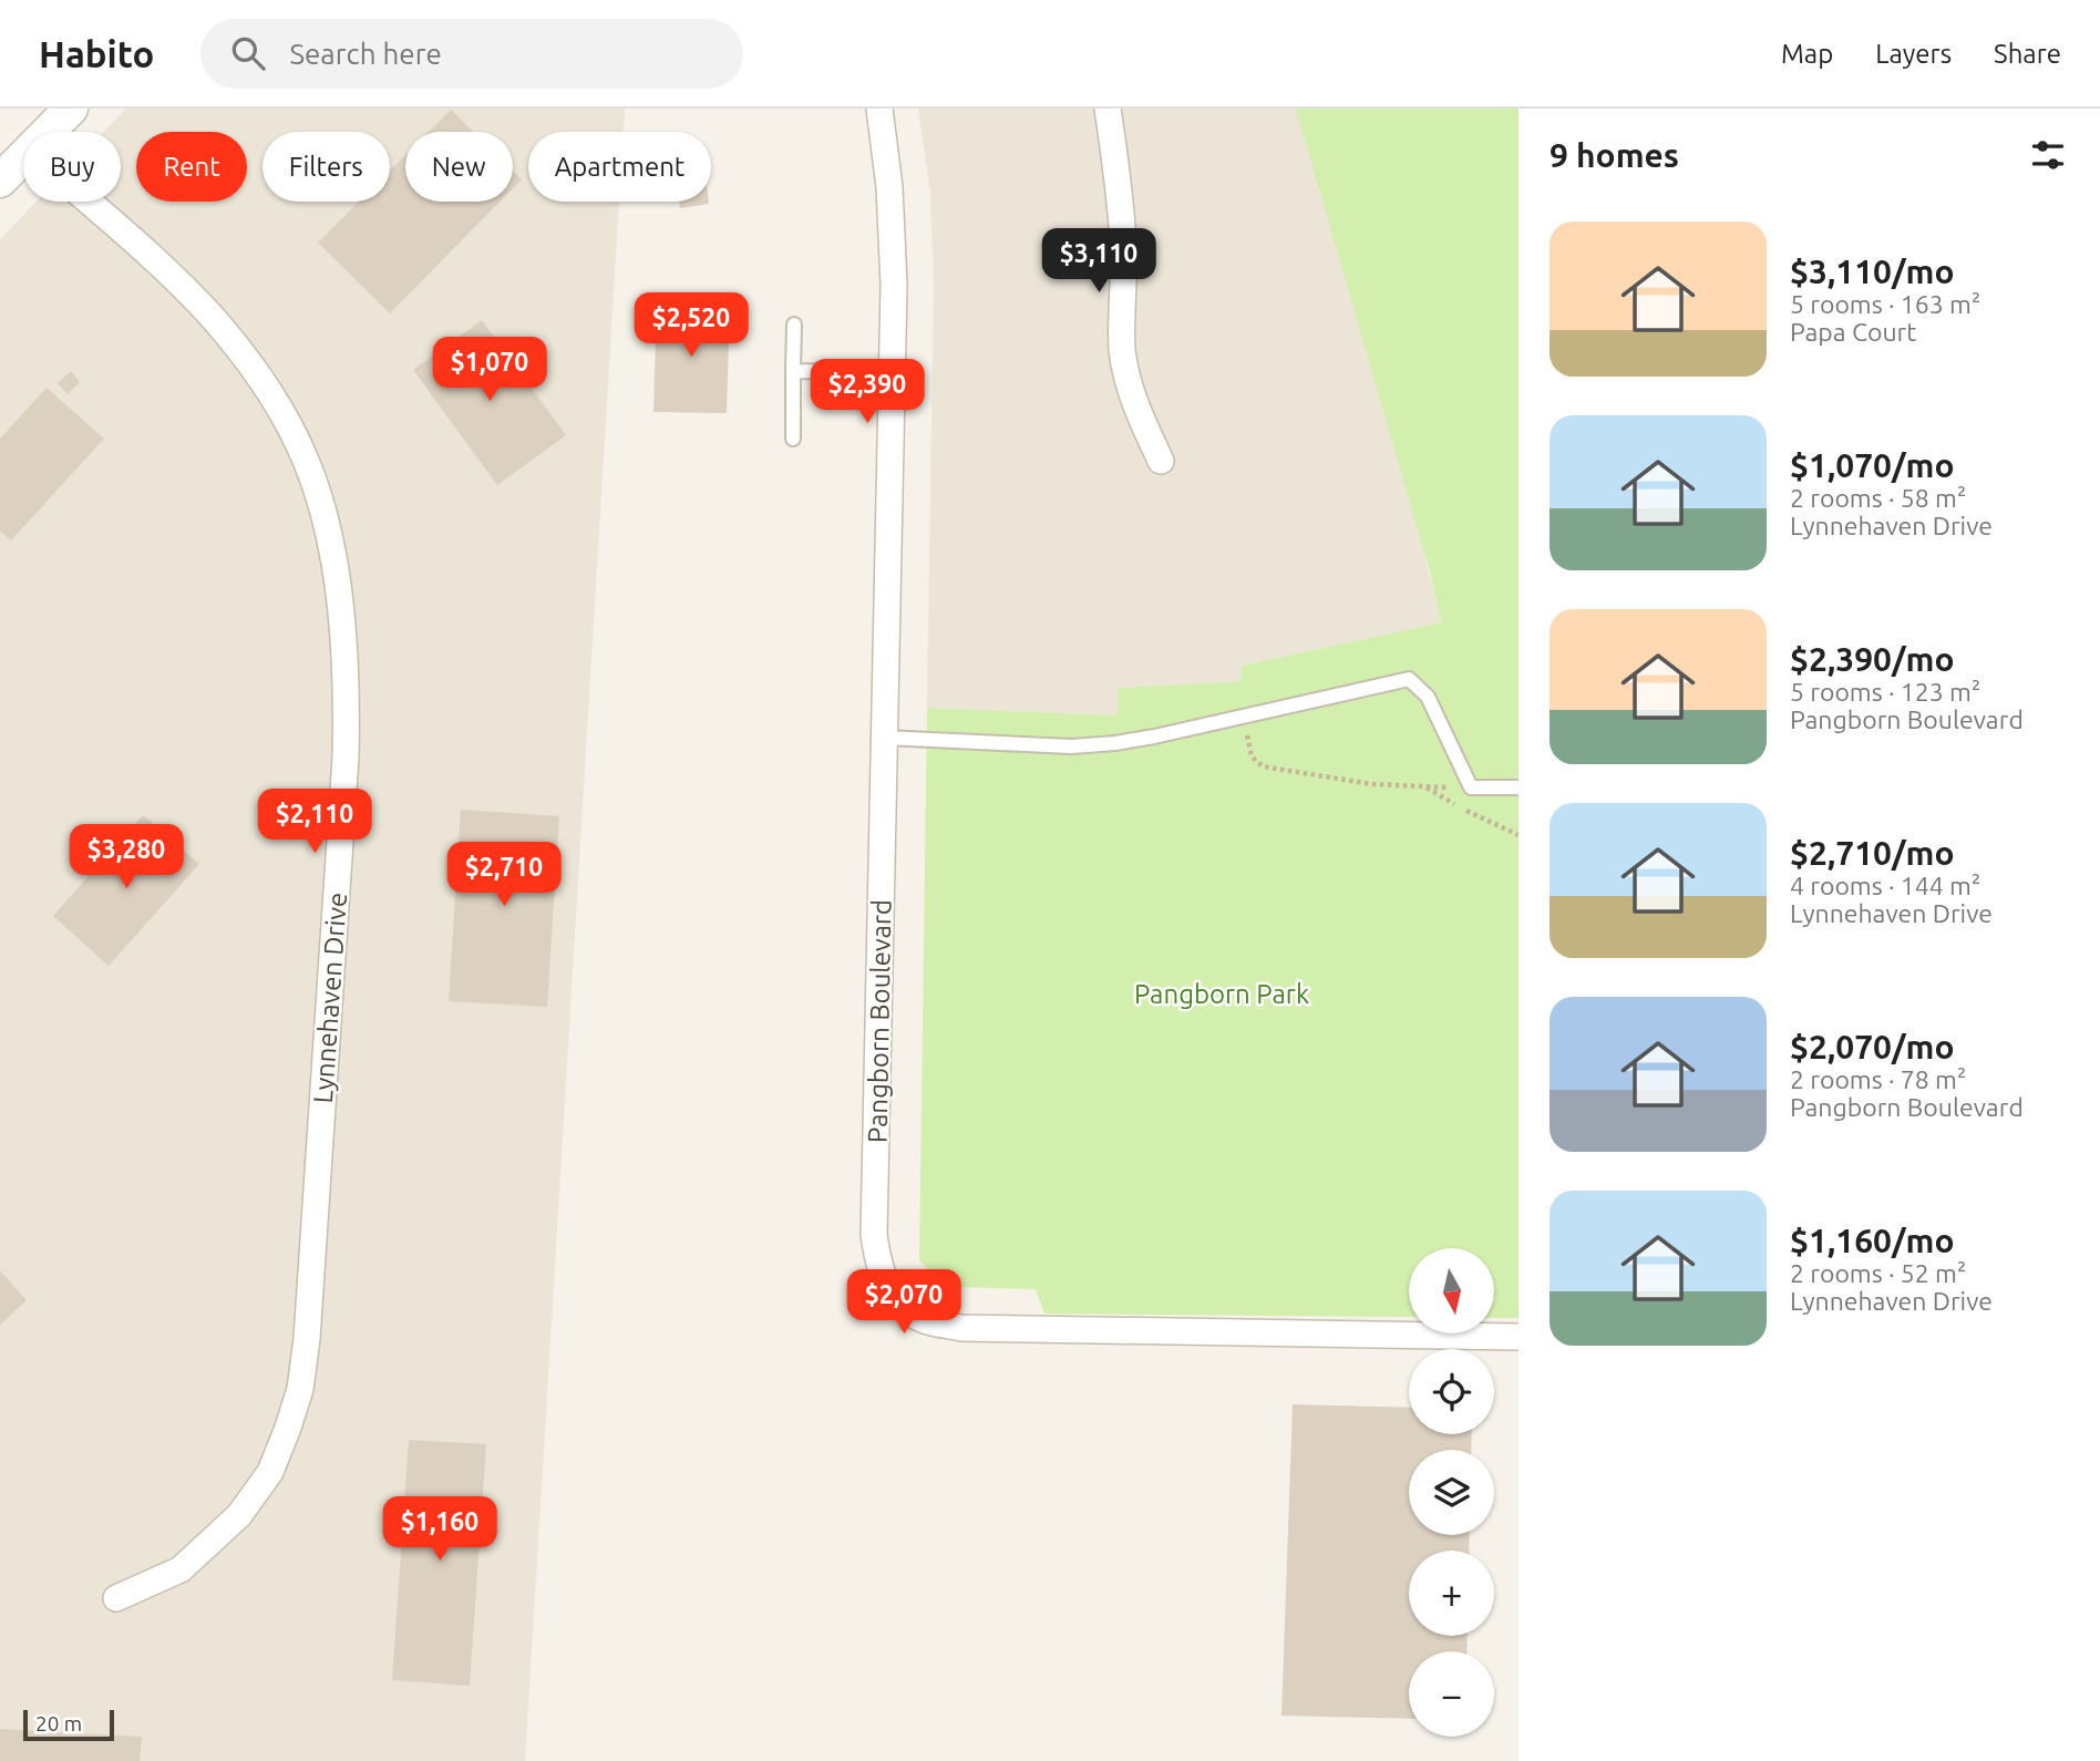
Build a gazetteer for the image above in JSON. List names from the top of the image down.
{
  "streets": {
    "street": ["Lynnehaven Drive", "Pangborn Boulevard"]
  },
  "parks": ["Pangborn Park"],
  "scale_bar": "20 m",
  "north": "bottom",
  "page": {
    "header": "Habito",
    "search": "Search here",
    "nav": ["Map", "Layers", "Share"],
    "heading": "9 homes",
    "chip": [
      "Buy",
      "Rent",
      "Filters",
      "New",
      "Apartment"
    ],
    "list": [
      {
        "name": "$3,110/mo",
        "note": "5 rooms · 163 m² · Papa Court"
      },
      {
        "name": "$1,070/mo",
        "note": "2 rooms · 58 m² · Lynnehaven Drive"
      },
      {
        "name": "$2,390/mo",
        "note": "5 rooms · 123 m² · Pangborn Boulevard"
      },
      {
        "name": "$2,710/mo",
        "note": "4 rooms · 144 m² · Lynnehaven Drive"
      },
      {
        "name": "$2,070/mo",
        "note": "2 rooms · 78 m² · Pangborn Boulevard"
      },
      {
        "name": "$1,160/mo",
        "note": "2 rooms · 52 m² · Lynnehaven Drive"
      }
    ],
    "price": [
      "$3,110",
      "$2,520",
      "$1,070",
      "$2,390",
      "$2,110",
      "$3,280",
      "$2,710",
      "$2,070",
      "$1,160"
    ],
    "map_buttons": ["+", "−"],
    "scale": "20 m"
  }
}
